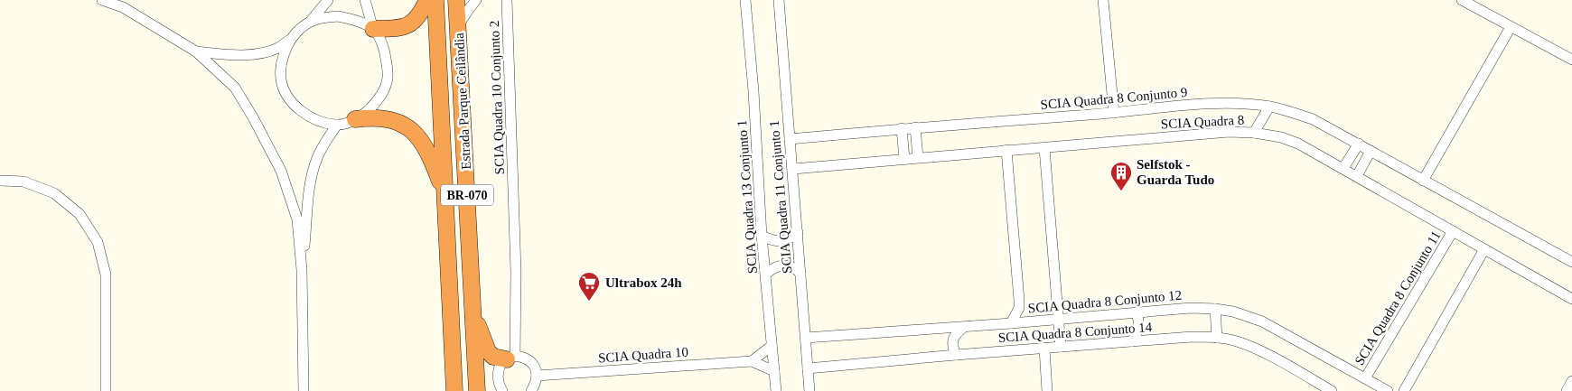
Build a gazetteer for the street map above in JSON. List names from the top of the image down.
{
  "streets": {
    "highway": ["Estrada Parque Ceilândia", "BR-070"],
    "street": [
      "SCIA Quadra 10 Conjunto 2",
      "SCIA Quadra 8 Conjunto 9",
      "SCIA Quadra 8",
      "SCIA Quadra 13 Conjunto 1",
      "SCIA Quadra 11 Conjunto 1",
      "SCIA Quadra 8 Conjunto 11",
      "SCIA Quadra 8 Conjunto 12",
      "SCIA Quadra 8 Conjunto 14",
      "SCIA Quadra 10"
    ]
  },
  "crossings": [
    ["SCIA Quadra 8 Conjunto 9", "SCIA Quadra 11 Conjunto 1"],
    ["SCIA Quadra 8", "SCIA Quadra 11 Conjunto 1"],
    ["SCIA Quadra 8", "SCIA Quadra 8 Conjunto 11"],
    ["SCIA Quadra 13 Conjunto 1", "SCIA Quadra 10"],
    ["SCIA Quadra 11 Conjunto 1", "SCIA Quadra 8 Conjunto 12"],
    ["SCIA Quadra 11 Conjunto 1", "SCIA Quadra 8 Conjunto 14"],
    ["SCIA Quadra 8 Conjunto 11", "SCIA Quadra 8 Conjunto 12"]
  ],
  "places": {
    "building": ["Selfstok - Guarda Tudo"],
    "supermarket": ["Ultrabox 24h"]
  }
}
